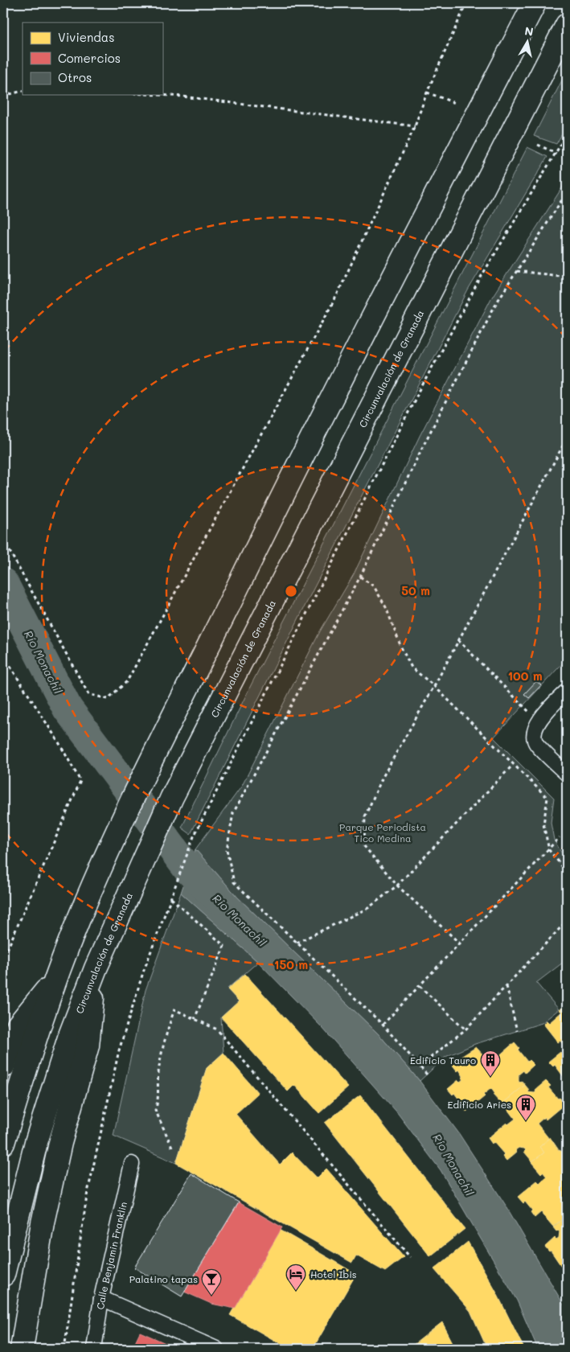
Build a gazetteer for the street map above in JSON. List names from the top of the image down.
{
  "streets": {
    "highway": ["Circunvalación de Granada"],
    "street": ["Calle Benjamin Franklin"]
  },
  "water": ["Río Monachil"],
  "parks": ["Parque Periodista Tico Medina"],
  "places": {
    "building": ["Edificio Tauro", "Edificio Aries"],
    "hotel": ["Hotel Ibis"],
    "bar": ["Palatino tapas"]
  },
  "legend": ["Viviendas", "Comercios", "Otros"],
  "north": "top",
  "rings": ["50 m", "100 m", "150 m"]
}
